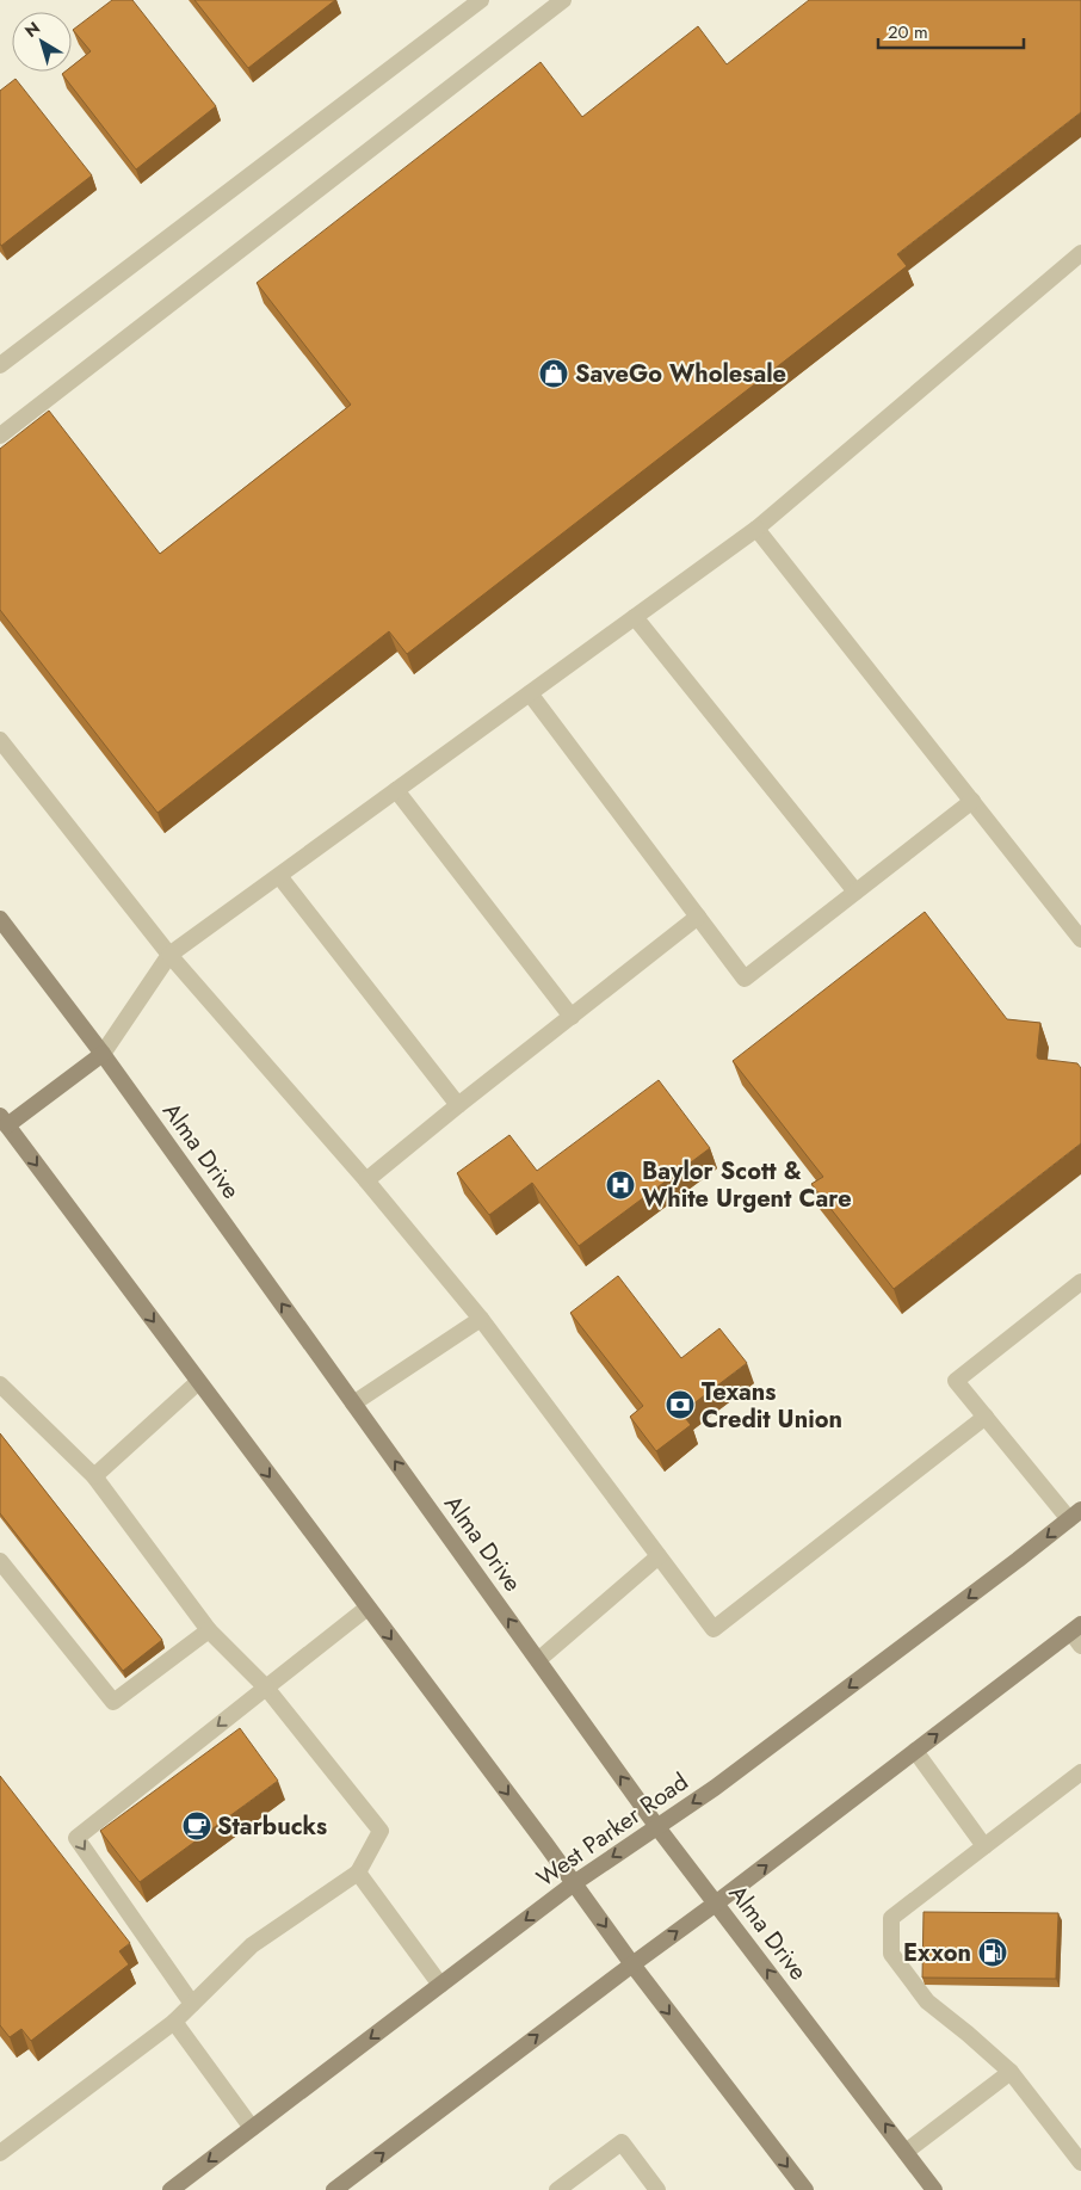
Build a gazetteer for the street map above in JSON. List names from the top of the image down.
{
  "streets": {
    "main road": ["Alma Drive", "West Parker Road"]
  },
  "crossings": [
    ["Alma Drive", "West Parker Road"]
  ],
  "places": {
    "shop": ["SaveGo Wholesale"],
    "hospital": ["Baylor Scott & White Urgent Care"],
    "bank": ["Texans Credit Union"],
    "cafe": ["Starbucks"],
    "fuel station": ["Exxon"]
  },
  "scale_bar": "20 m",
  "north": "top left"
}
